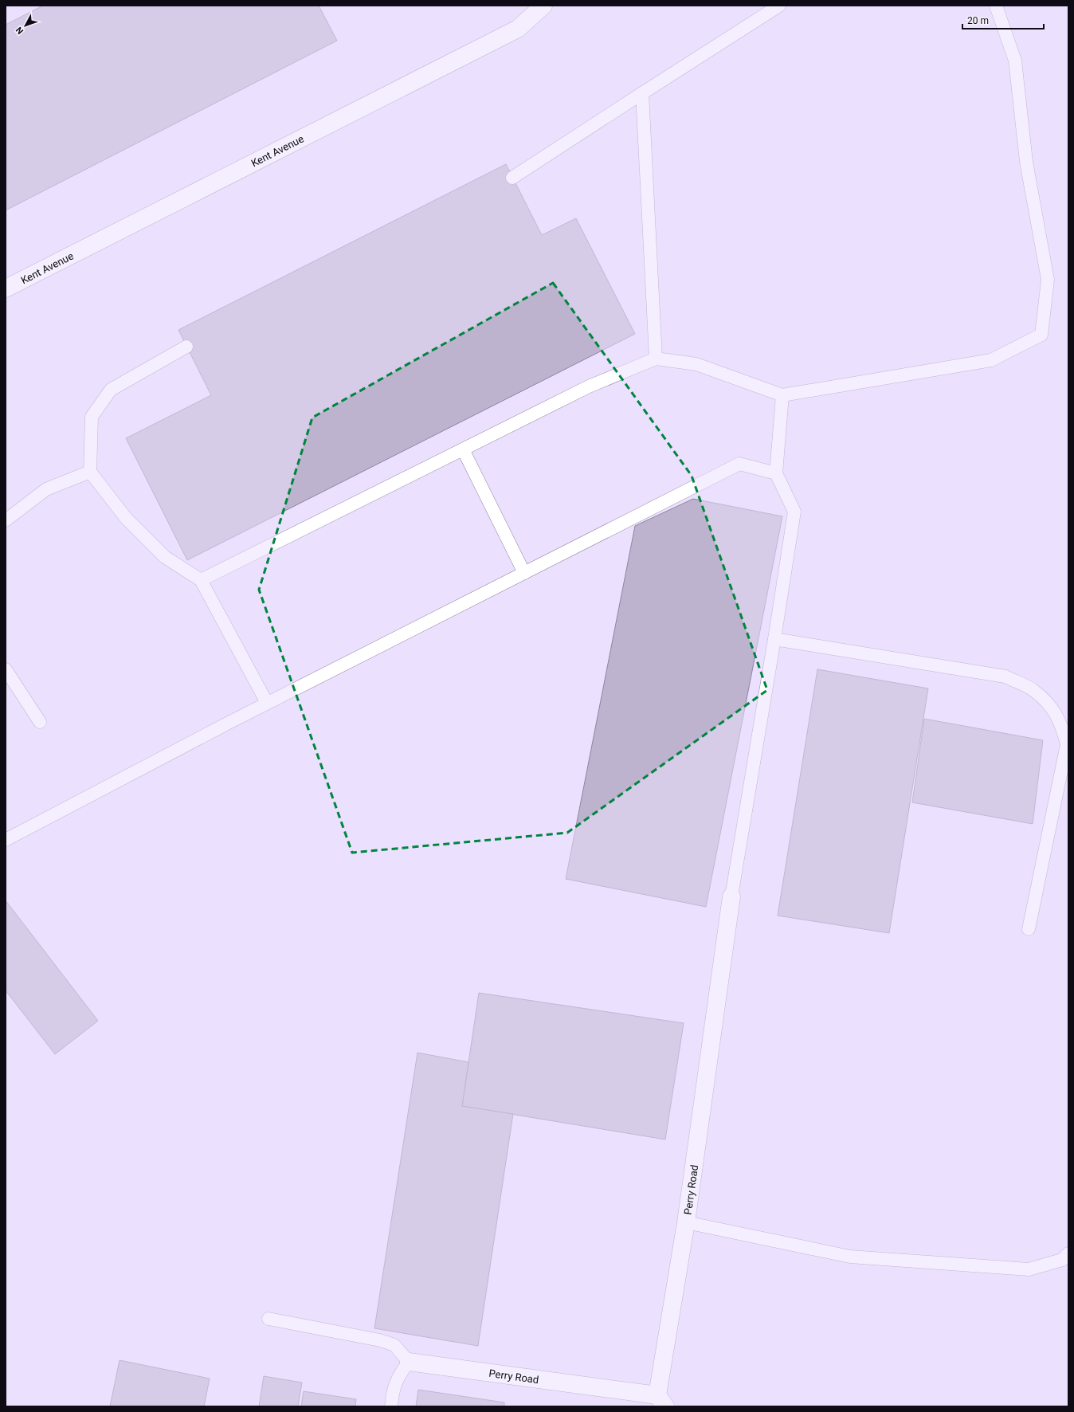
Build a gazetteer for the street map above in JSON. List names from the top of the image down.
{
  "streets": {
    "street": ["Kent Avenue", "Perry Road"]
  },
  "scale_bar": "20 m",
  "north": "bottom left"
}
